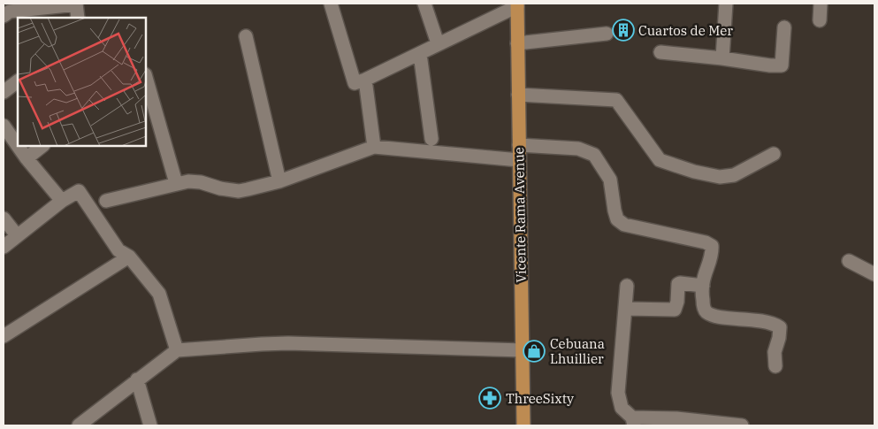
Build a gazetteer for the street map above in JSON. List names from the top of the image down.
{
  "streets": {
    "main road": ["Vicente Rama Avenue"]
  },
  "places": {
    "building": ["Cuartos de Mer"],
    "shop": ["Cebuana Lhuillier"],
    "pharmacy": ["ThreeSixty"]
  }
}
